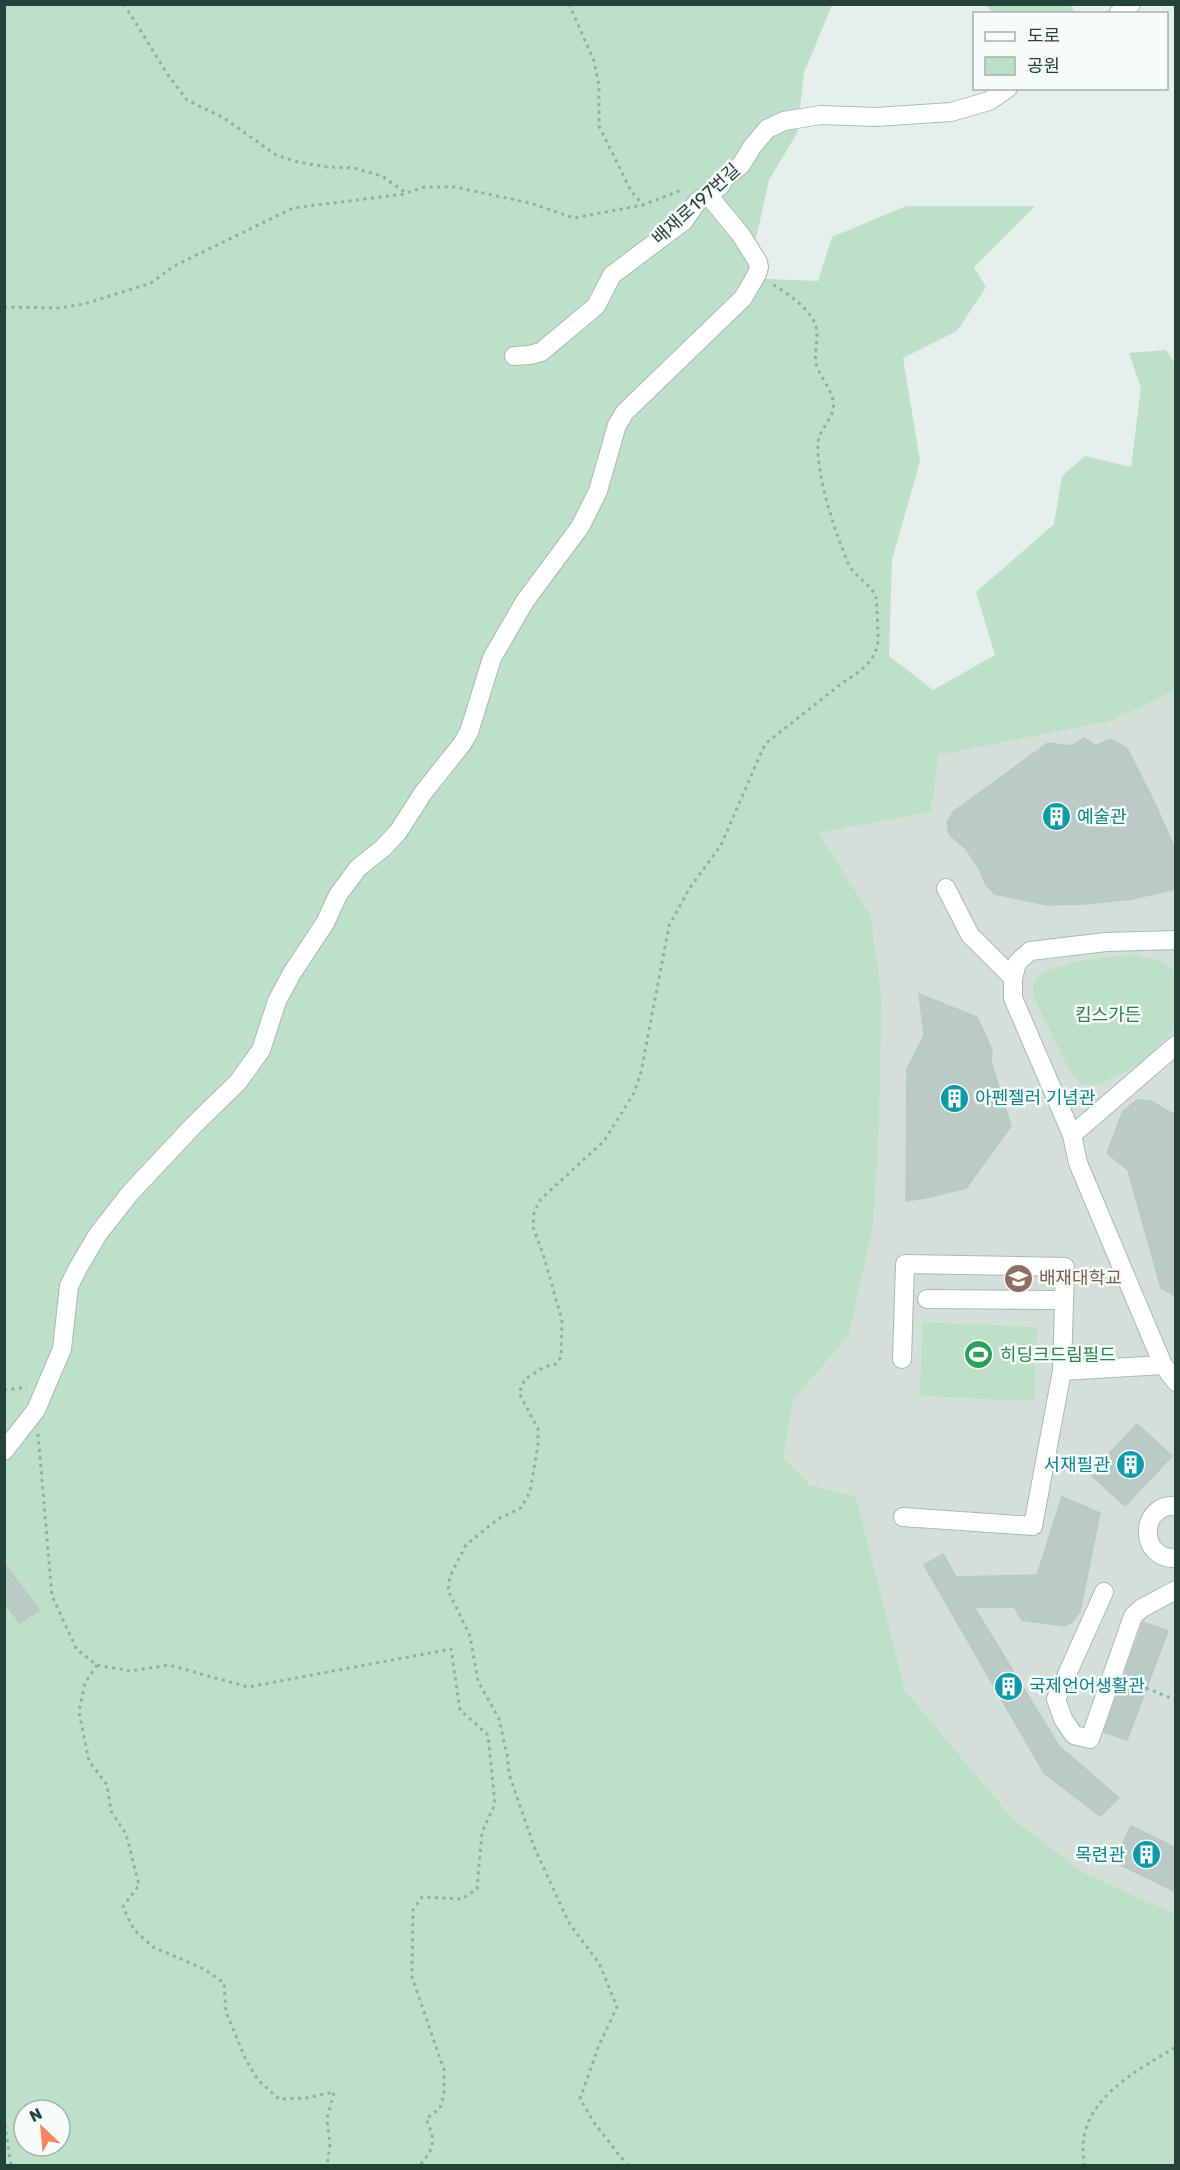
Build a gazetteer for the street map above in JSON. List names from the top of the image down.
{
  "streets": {
    "lane": ["배재로197번길"]
  },
  "parks": ["킴스가든"],
  "places": {
    "building": [
      "예술관",
      "아펜젤러 기념관",
      "서재필관",
      "국제언어생활관",
      "목련관"
    ],
    "school or university": ["배재대학교"],
    "sports": ["히딩크드림필드"]
  },
  "legend": ["도로", "공원"],
  "north": "top left"
}
